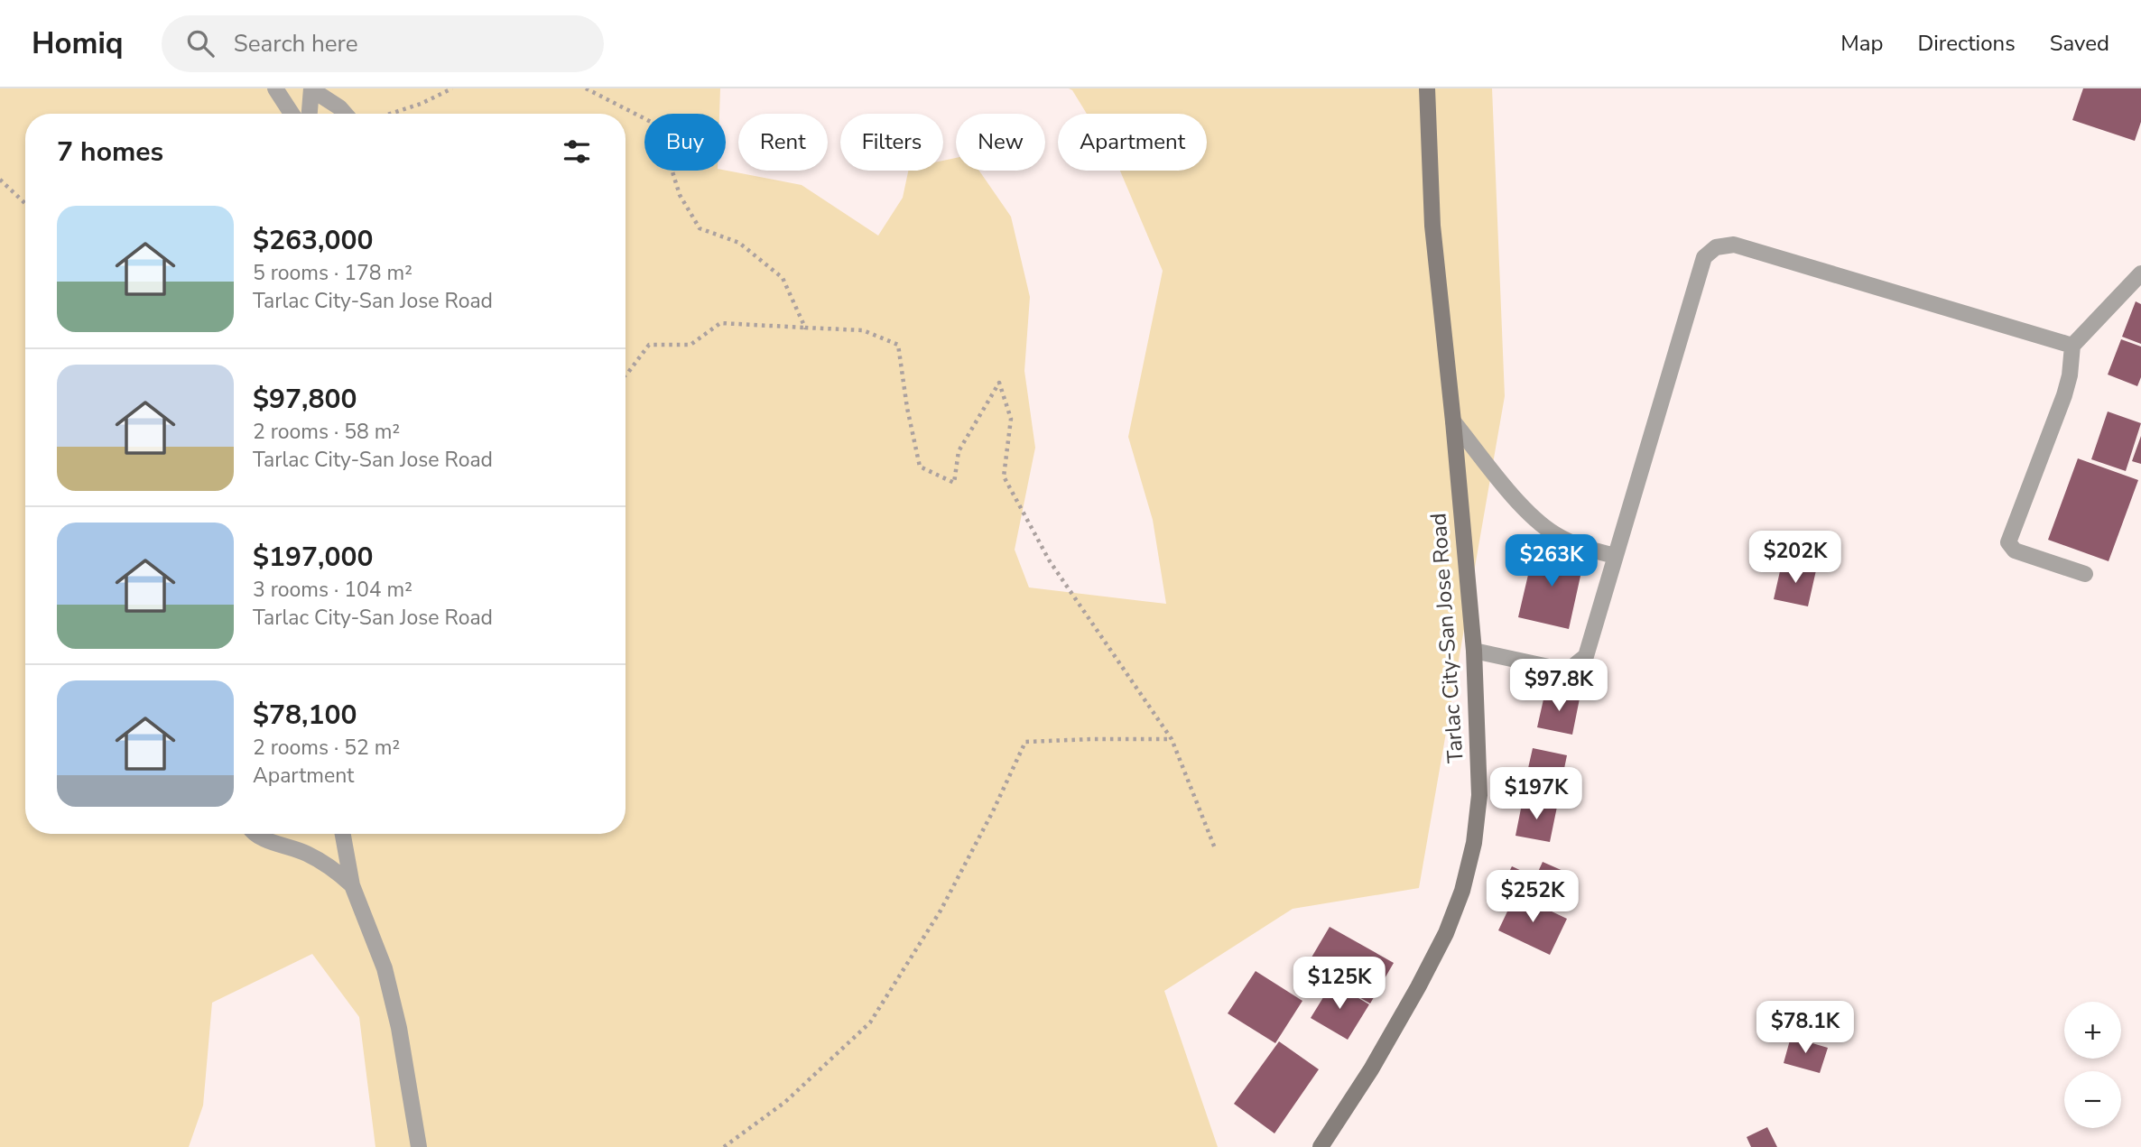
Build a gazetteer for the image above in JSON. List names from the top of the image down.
{
  "streets": {
    "main road": ["Tarlac City-San Jose Road"]
  },
  "page": {
    "header": "Homiq",
    "search": "Search here",
    "nav": ["Map", "Directions", "Saved"],
    "chip": [
      "Buy",
      "Rent",
      "Filters",
      "New",
      "Apartment"
    ],
    "heading": "7 homes",
    "list": [
      {
        "name": "$263,000",
        "note": "5 rooms · 178 m² · Tarlac City-San Jose Road"
      },
      {
        "name": "$97,800",
        "note": "2 rooms · 58 m² · Tarlac City-San Jose Road"
      },
      {
        "name": "$197,000",
        "note": "3 rooms · 104 m² · Tarlac City-San Jose Road"
      },
      {
        "name": "$78,100",
        "note": "2 rooms · 52 m² · Apartment"
      }
    ],
    "price": [
      "$202K",
      "$263K",
      "$97.8K",
      "$197K",
      "$252K",
      "$125K",
      "$78.1K"
    ],
    "map_buttons": ["+", "−"]
  }
}
